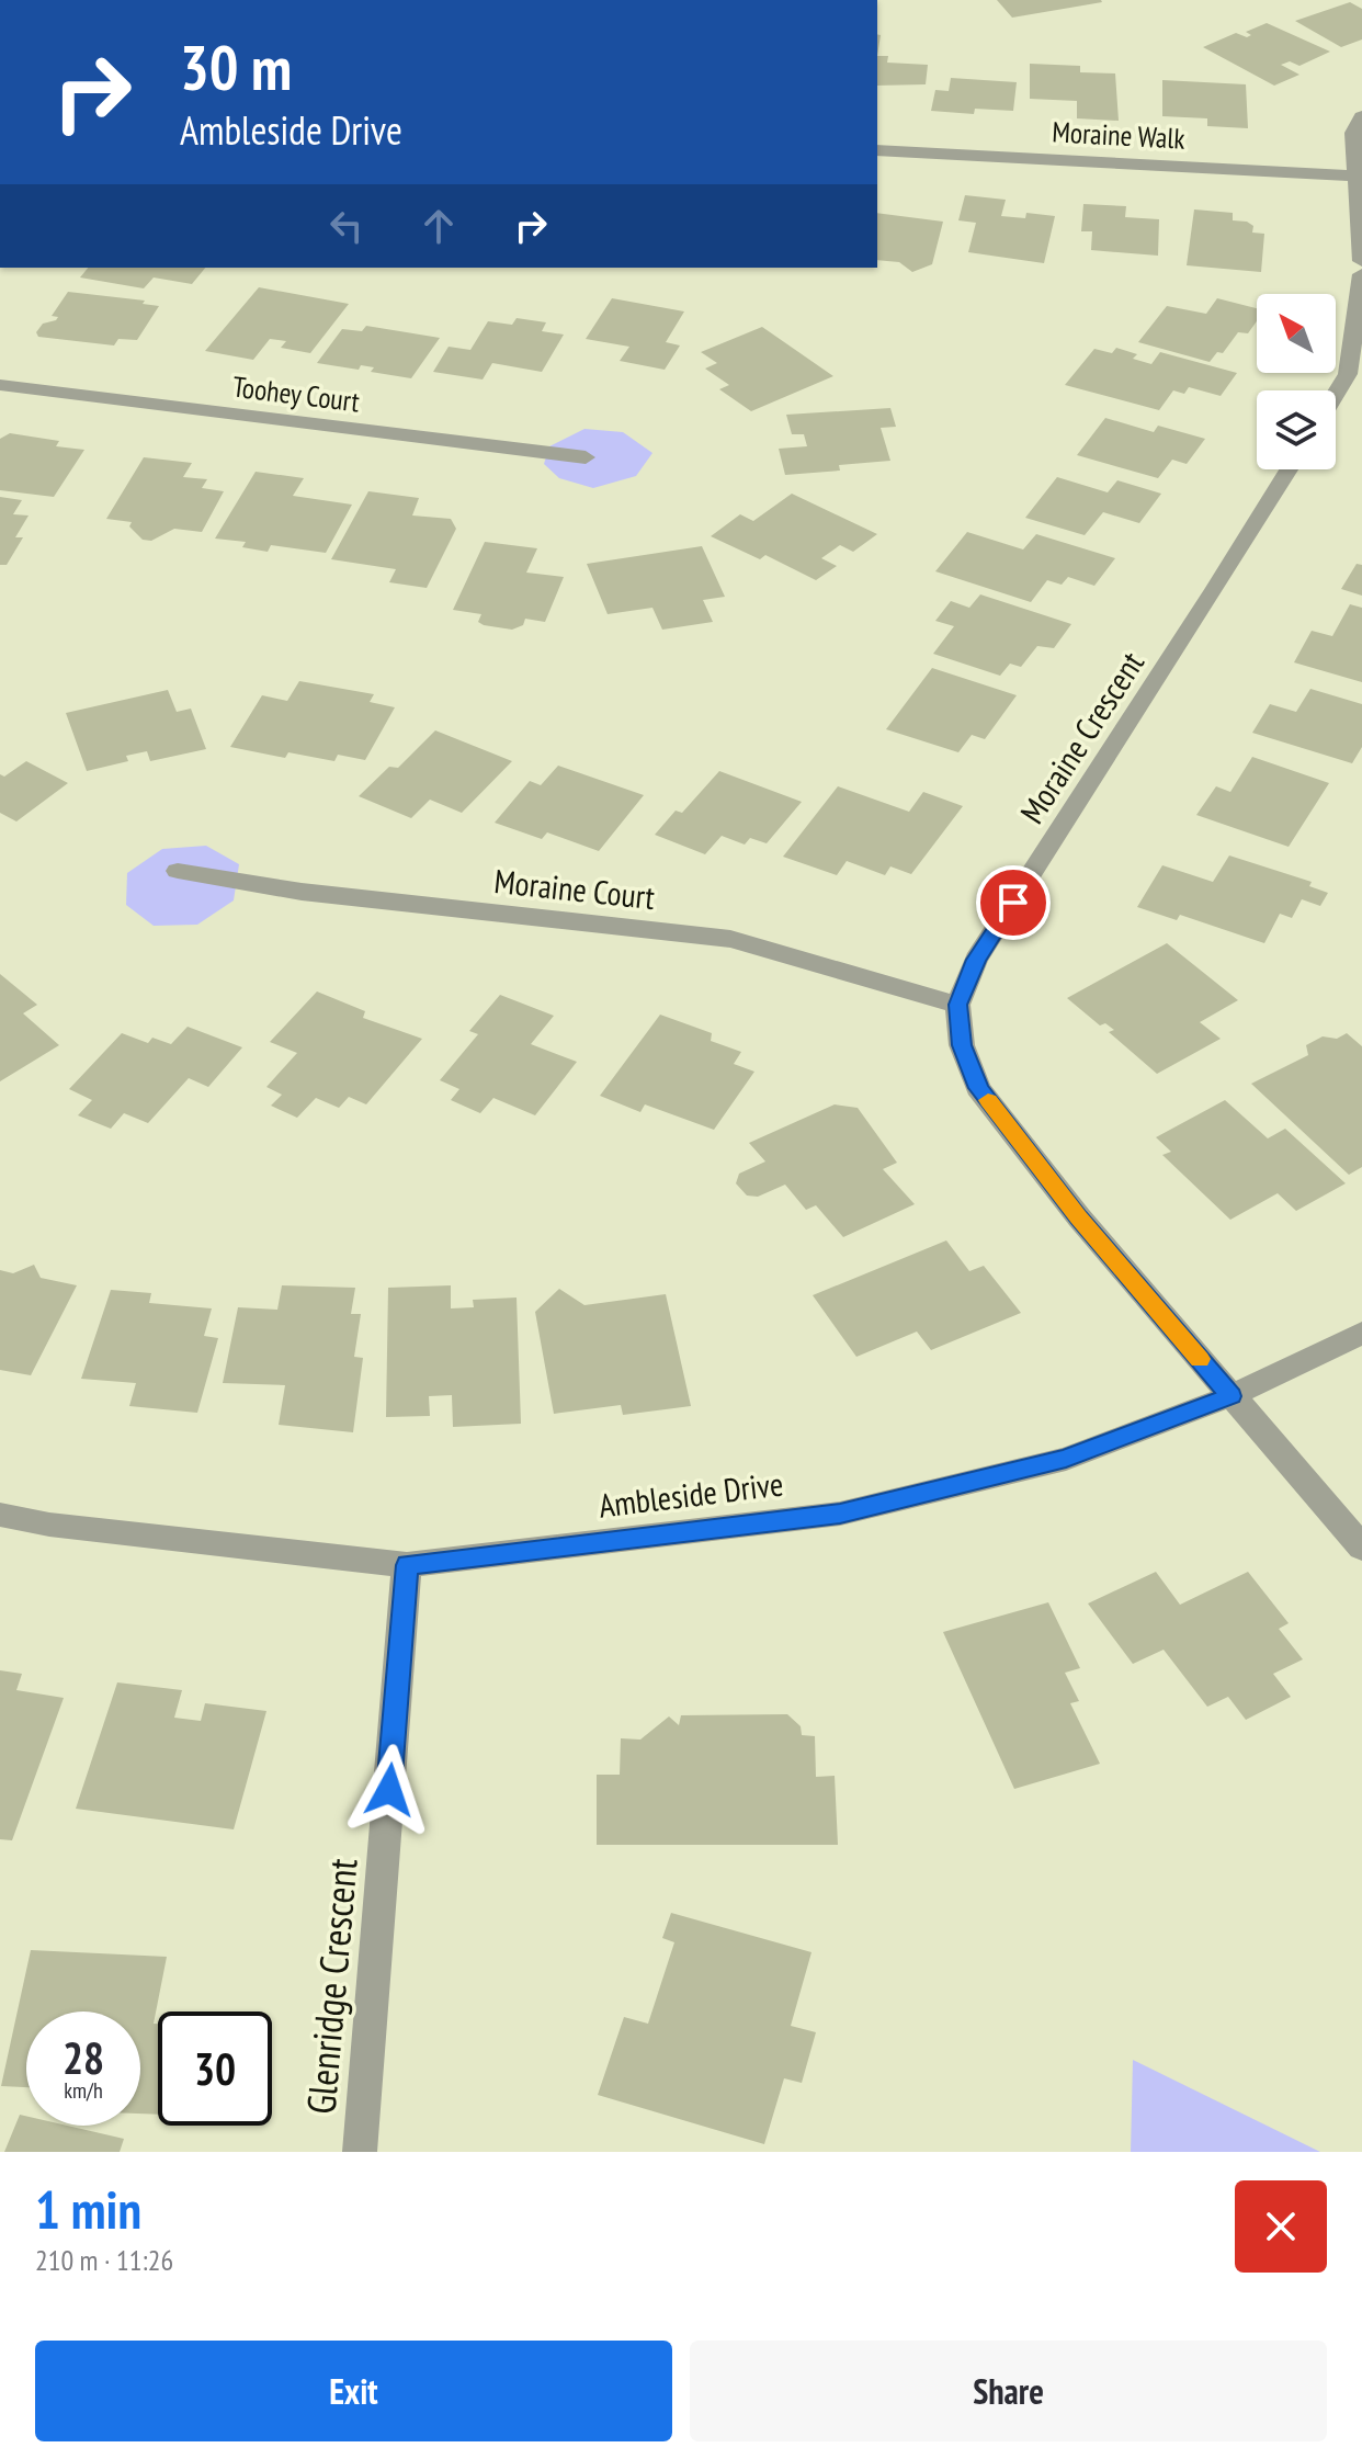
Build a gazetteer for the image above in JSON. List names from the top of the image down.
{
  "streets": {
    "street": [
      "Moraine Walk",
      "Toohey Court",
      "Moraine Crescent",
      "Moraine Court",
      "Ambleside Drive",
      "Glenridge Crescent"
    ]
  },
  "crossings": [
    ["Moraine Crescent", "Moraine Court"],
    ["Moraine Crescent", "Ambleside Drive"],
    ["Ambleside Drive", "Glenridge Crescent"]
  ],
  "north": "top left",
  "page": {
    "turn": ["30 m", "Ambleside Drive"],
    "speed": "28 km/h",
    "limit": "30",
    "heading": ["1 min", "210 m · 11:26"],
    "buttons": ["Exit", "Share"]
  }
}
